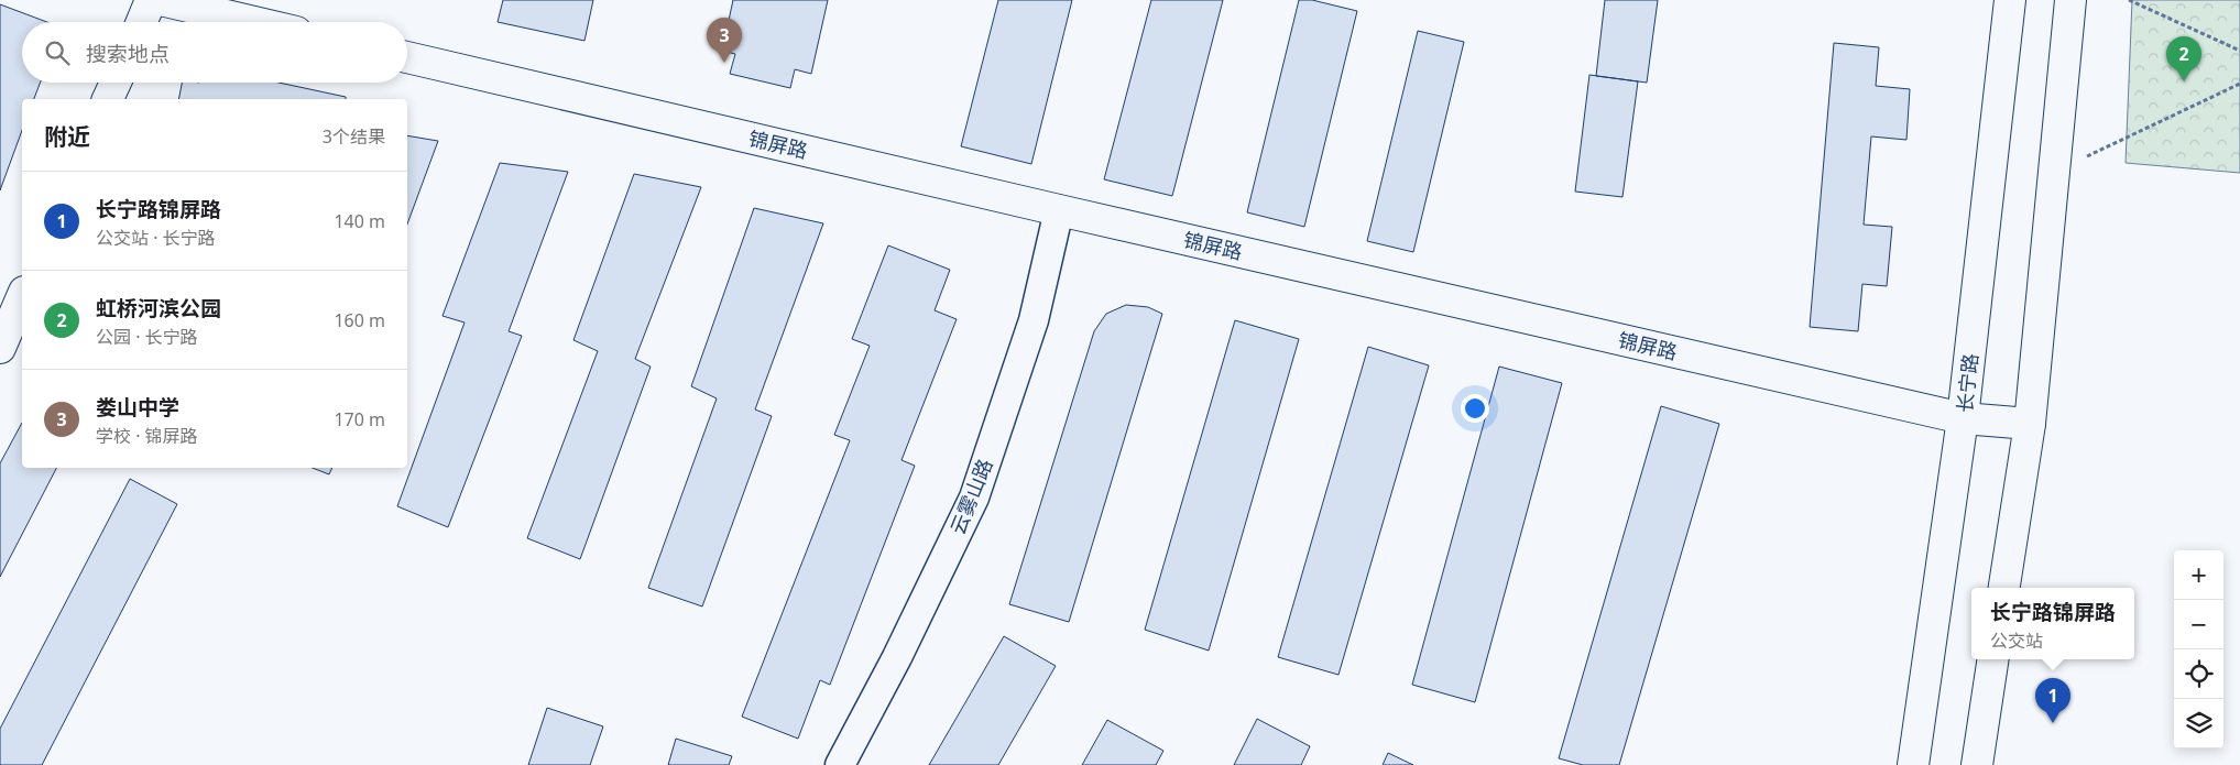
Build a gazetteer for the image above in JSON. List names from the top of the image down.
{
  "streets": {
    "street": ["锦屏路", "长宁路", "云雾山路"]
  },
  "crossings": [
    ["锦屏路", "长宁路"],
    ["锦屏路", "云雾山路"]
  ],
  "page": {
    "pins": ["3", "2", "1"],
    "search": "搜索地点",
    "heading": ["附近", "3个结果"],
    "list": [
      {
        "mark": "1",
        "name": "长宁路锦屏路",
        "note": "公交站 · 长宁路",
        "value": "140 m"
      },
      {
        "mark": "2",
        "name": "虹桥河滨公园",
        "note": "公园 · 长宁路",
        "value": "160 m"
      },
      {
        "mark": "3",
        "name": "娄山中学",
        "note": "学校 · 锦屏路",
        "value": "170 m"
      }
    ],
    "map_buttons": ["+", "−"],
    "popup": ["长宁路锦屏路", "公交站"]
  }
}
